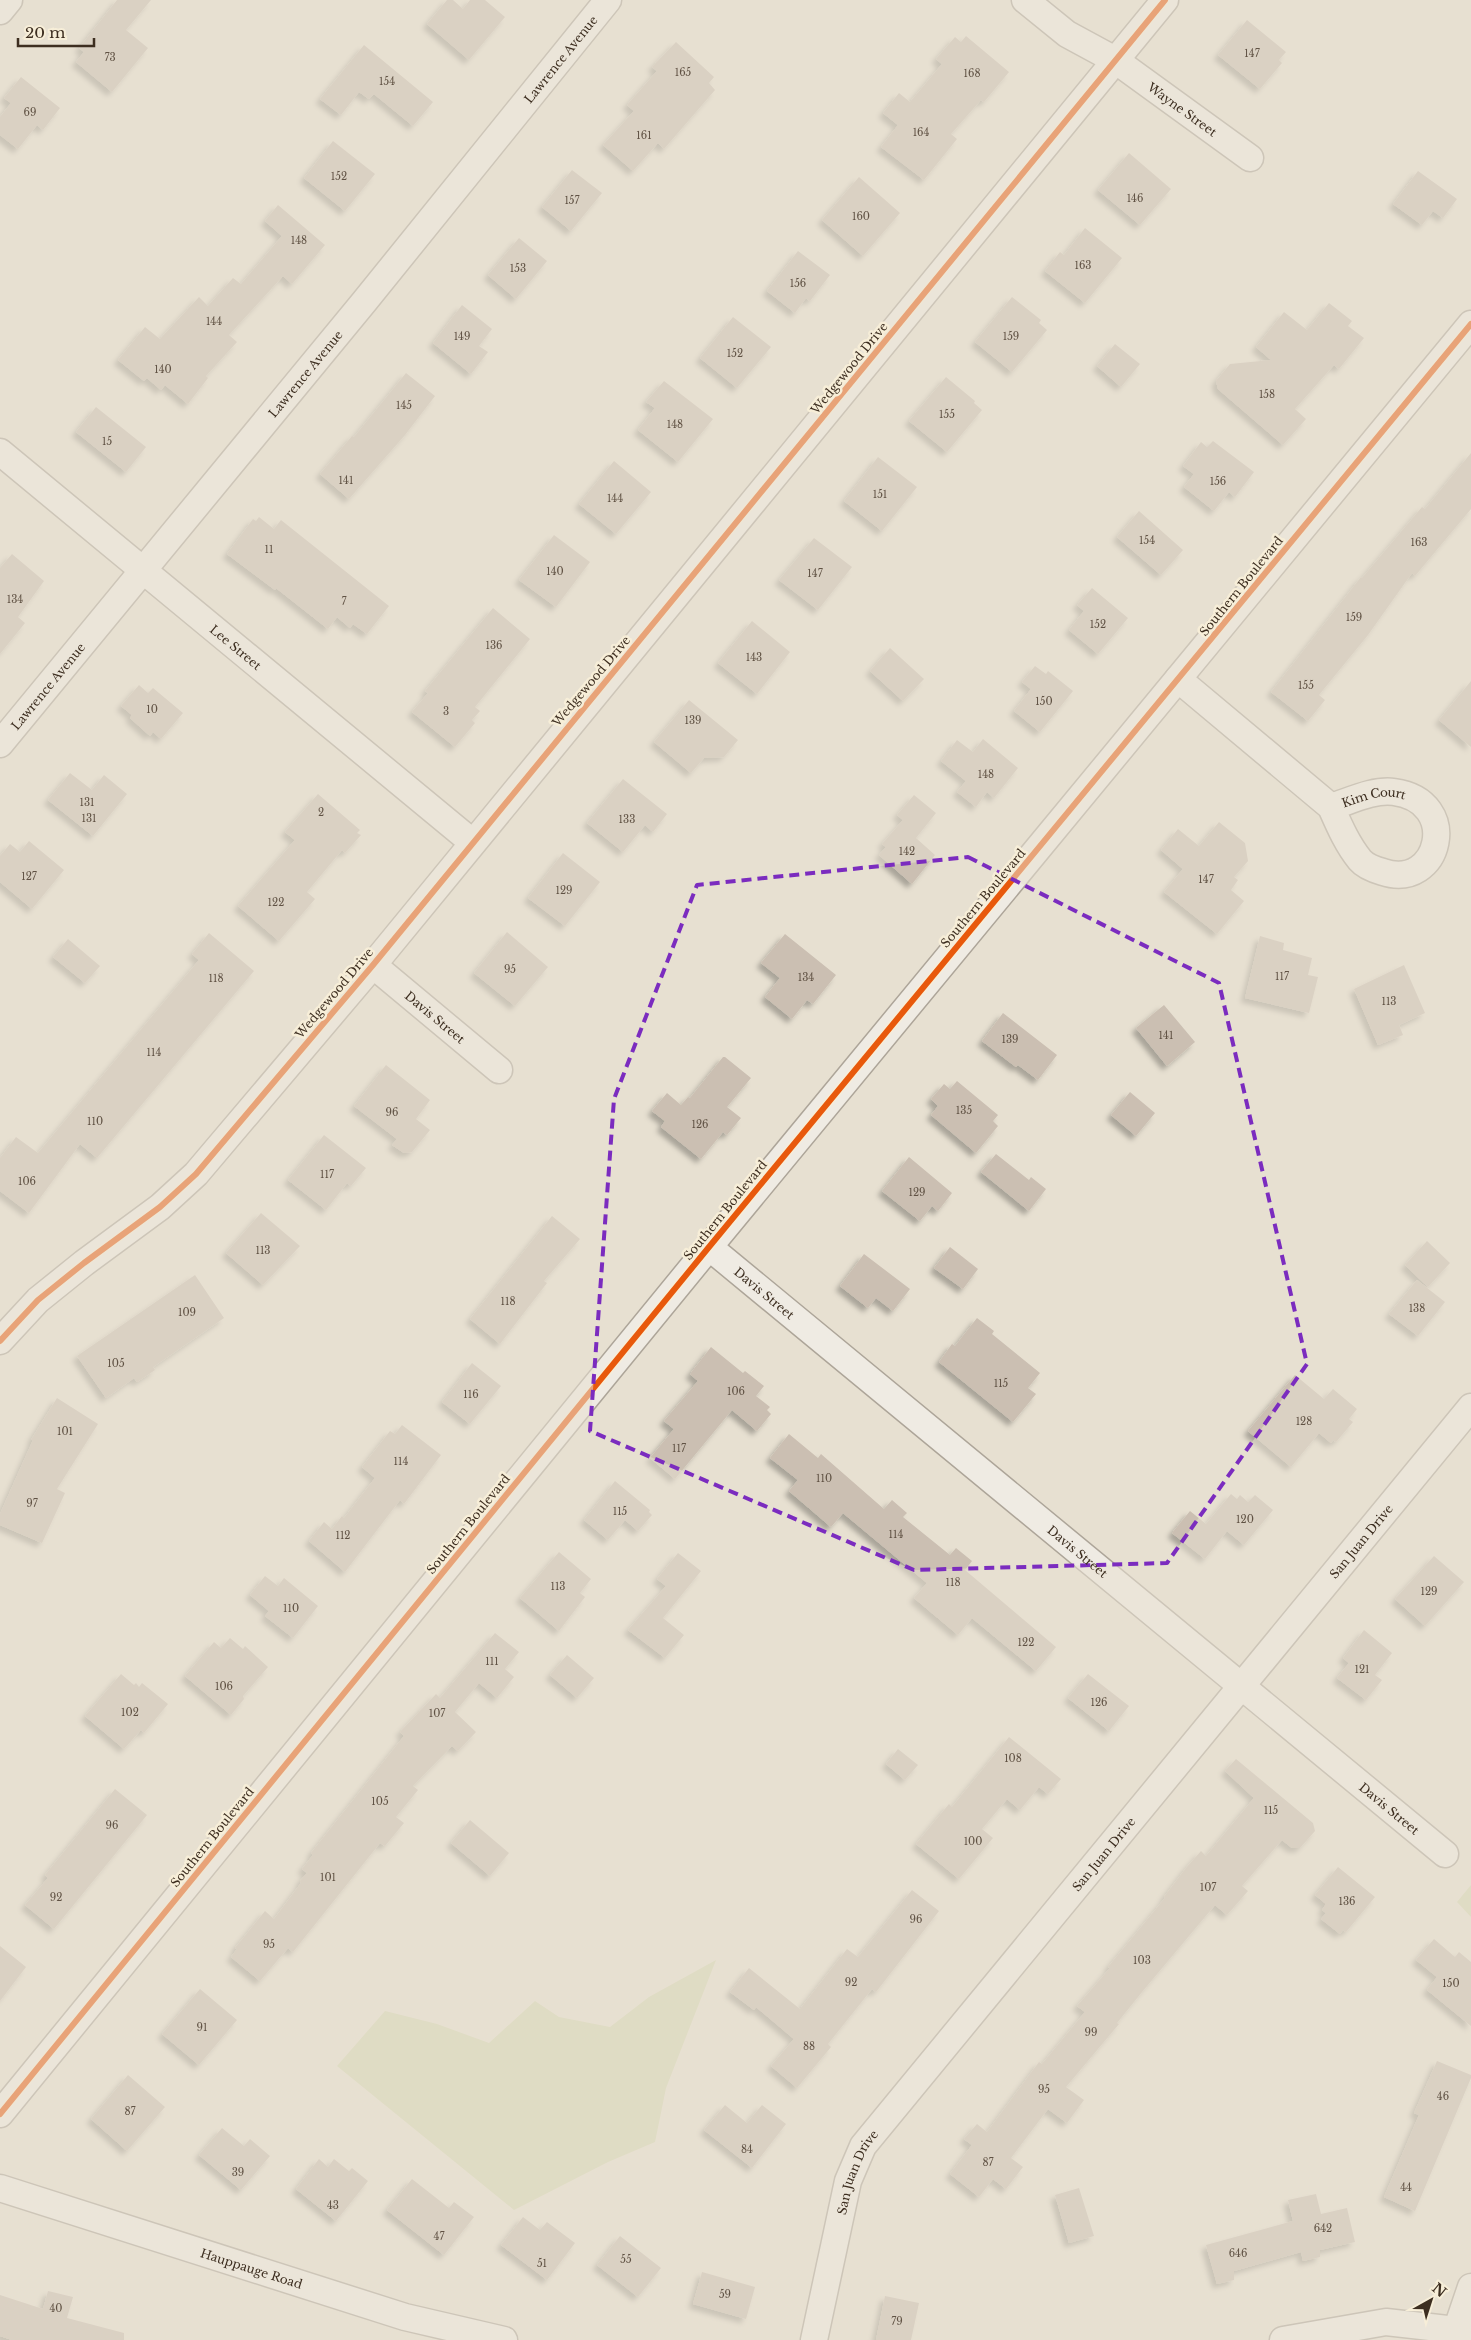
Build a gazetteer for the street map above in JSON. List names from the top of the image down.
{
  "streets": {
    "street": [
      "Lawrence Avenue",
      "Wayne Street",
      "Wedgewood Drive",
      "Southern Boulevard",
      "Lee Street",
      "Kim Court",
      "Davis Street",
      "San Juan Drive",
      "Hauppauge Road"
    ]
  },
  "crossings": [
    ["Lawrence Avenue", "Lee Street"],
    ["Wayne Street", "Wedgewood Drive"],
    ["Wedgewood Drive", "Lee Street"],
    ["Wedgewood Drive", "Davis Street"],
    ["Southern Boulevard", "Kim Court"],
    ["Southern Boulevard", "Davis Street"],
    ["Davis Street", "San Juan Drive"]
  ],
  "house_numbers": [
    "147",
    "73",
    "165",
    "168",
    "154",
    "69",
    "164",
    "161",
    "152",
    "146",
    "157",
    "160",
    "148",
    "163",
    "153",
    "156",
    "144",
    "149",
    "159",
    "152",
    "140",
    "158",
    "145",
    "155",
    "148",
    "15",
    "141",
    "156",
    "151",
    "144",
    "154",
    "163",
    "11",
    "140",
    "147",
    "134",
    "7",
    "159",
    "152",
    "136",
    "143",
    "155",
    "150",
    "10",
    "3",
    "139",
    "148",
    "131",
    "2",
    "131",
    "133",
    "142",
    "127",
    "147",
    "129",
    "122",
    "95",
    "117",
    "134",
    "118",
    "113",
    "141",
    "139",
    "114",
    "135",
    "96",
    "110",
    "126",
    "117",
    "106",
    "129",
    "113",
    "118",
    "138",
    "109",
    "105",
    "115",
    "106",
    "116",
    "128",
    "101",
    "117",
    "114",
    "110",
    "97",
    "115",
    "120",
    "114",
    "112",
    "118",
    "113",
    "129",
    "110",
    "122",
    "111",
    "121",
    "106",
    "126",
    "102",
    "107",
    "108",
    "105",
    "115",
    "96",
    "100",
    "101",
    "107",
    "92",
    "136",
    "96",
    "95",
    "103",
    "92",
    "150",
    "91",
    "99",
    "88",
    "95",
    "46",
    "87",
    "84",
    "87",
    "39",
    "44",
    "43",
    "642",
    "47",
    "646",
    "55",
    "51",
    "59",
    "40",
    "79"
  ],
  "scale_bar": "20 m",
  "north": "top right"
}
